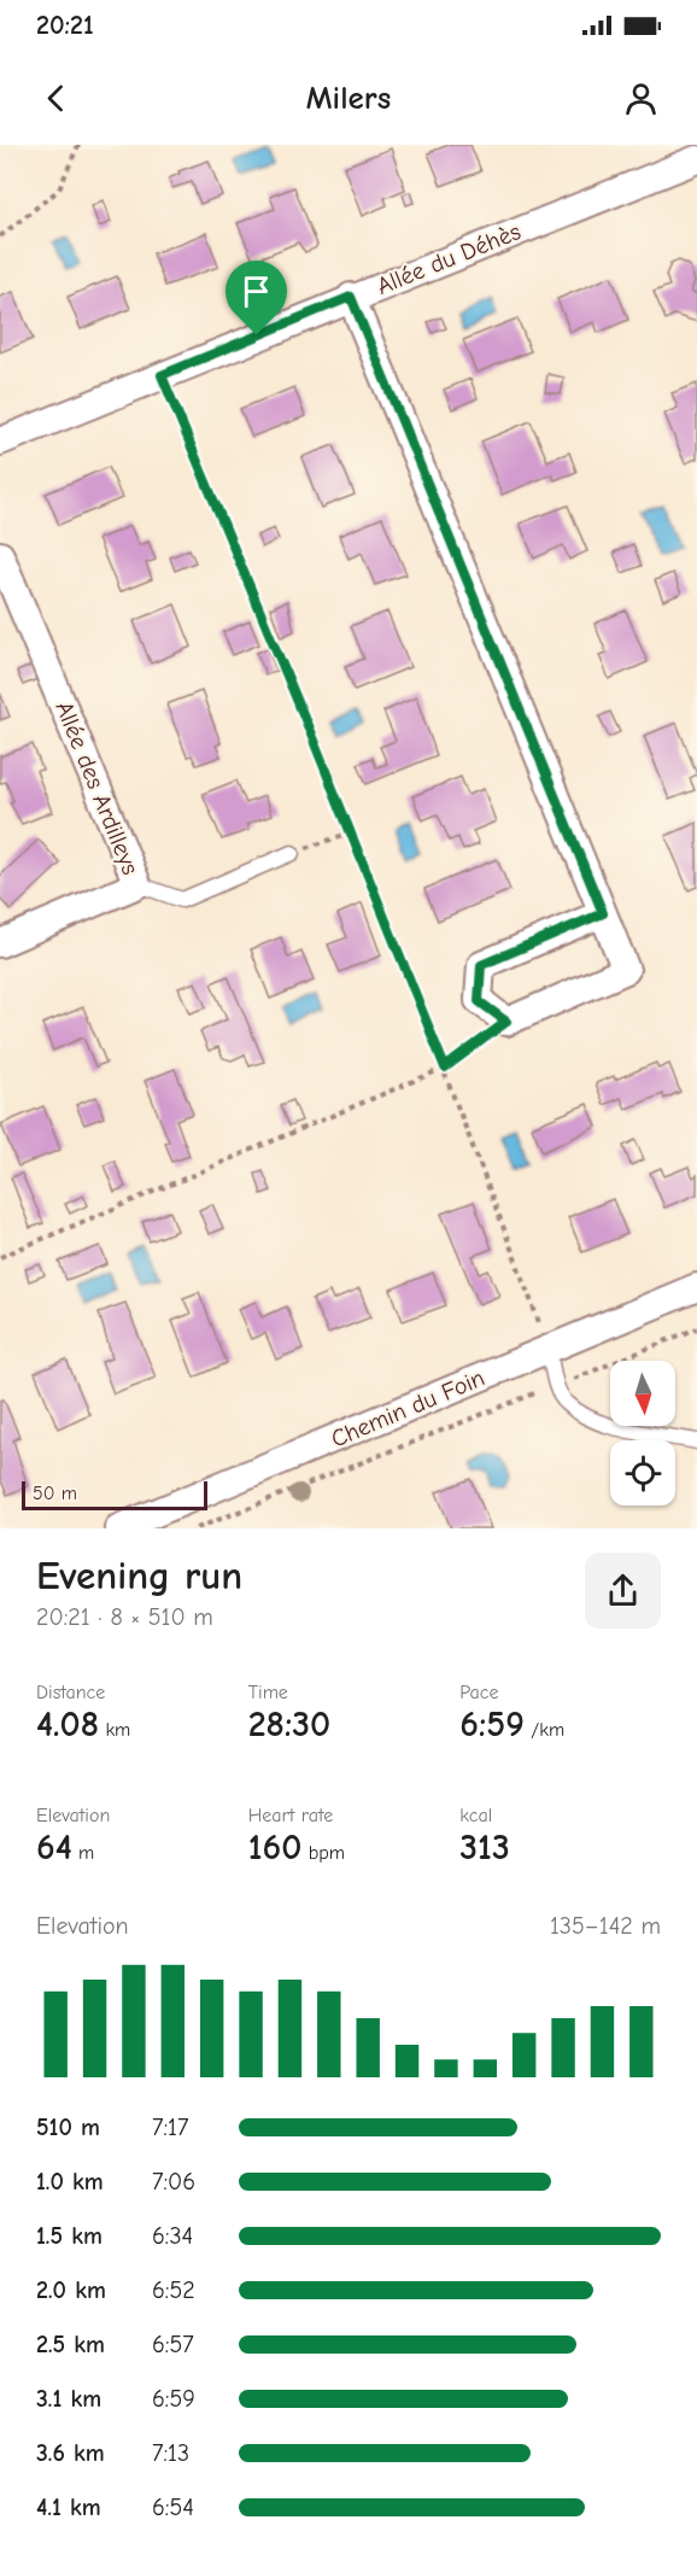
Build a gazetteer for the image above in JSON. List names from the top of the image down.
{
  "streets": {
    "street": ["Allée du Déhès", "Allée des Ardilleys", "Chemin du Foin"]
  },
  "scale_bar": "50 m",
  "north": "bottom",
  "page": {
    "status": "20:21",
    "header": "Milers",
    "scale": "50 m",
    "heading": ["Evening run", "20:21 · 8 × 510 m"],
    "stats": [
      ["Distance", "4.08 km"],
      ["Time", "28:30"],
      ["Pace", "6:59 /km"],
      ["Elevation", "64 m"],
      ["Heart rate", "160 bpm"],
      ["kcal", "313"]
    ],
    "chart": ["Elevation", "135–142 m"],
    "list": [
      {
        "name": "510 m",
        "note": "7:17"
      },
      {
        "name": "1.0 km",
        "note": "7:06"
      },
      {
        "name": "1.5 km",
        "note": "6:34"
      },
      {
        "name": "2.0 km",
        "note": "6:52"
      },
      {
        "name": "2.5 km",
        "note": "6:57"
      },
      {
        "name": "3.1 km",
        "note": "6:59"
      },
      {
        "name": "3.6 km",
        "note": "7:13"
      },
      {
        "name": "4.1 km",
        "note": "6:54"
      }
    ]
  }
}
